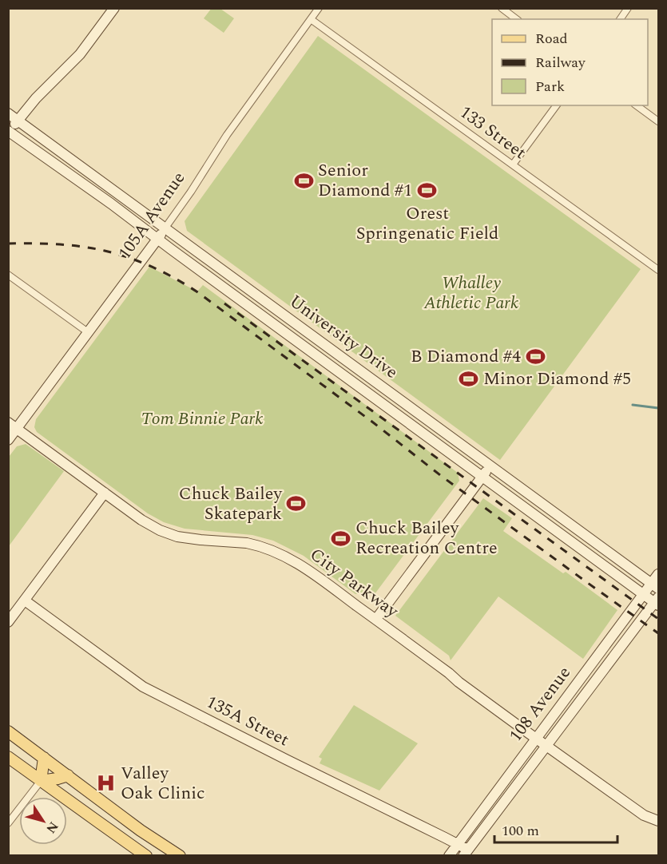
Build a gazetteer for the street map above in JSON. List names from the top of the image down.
{
  "streets": {
    "main road": [
      "105A Avenue",
      "University Drive",
      "City Parkway",
      "108 Avenue",
      "135A Street"
    ],
    "street": ["133 Street"]
  },
  "crossings": [
    ["133 Street", "105A Avenue"],
    ["105A Avenue", "University Drive"],
    ["105A Avenue", "City Parkway"],
    ["University Drive", "108 Avenue"],
    ["City Parkway", "108 Avenue"],
    ["108 Avenue", "135A Street"]
  ],
  "parks": ["Whalley Athletic Park", "Tom Binnie Park"],
  "places": {
    "sports": [
      "Senior Diamond #1",
      "Orest Springenatic Field",
      "B Diamond #4",
      "Minor Diamond #5",
      "Chuck Bailey Skatepark",
      "Chuck Bailey Recreation Centre"
    ],
    "hospital": ["Valley Oak Clinic"]
  },
  "legend": ["Road", "Railway", "Park"],
  "scale_bar": "100 m",
  "north": "bottom right"
}
